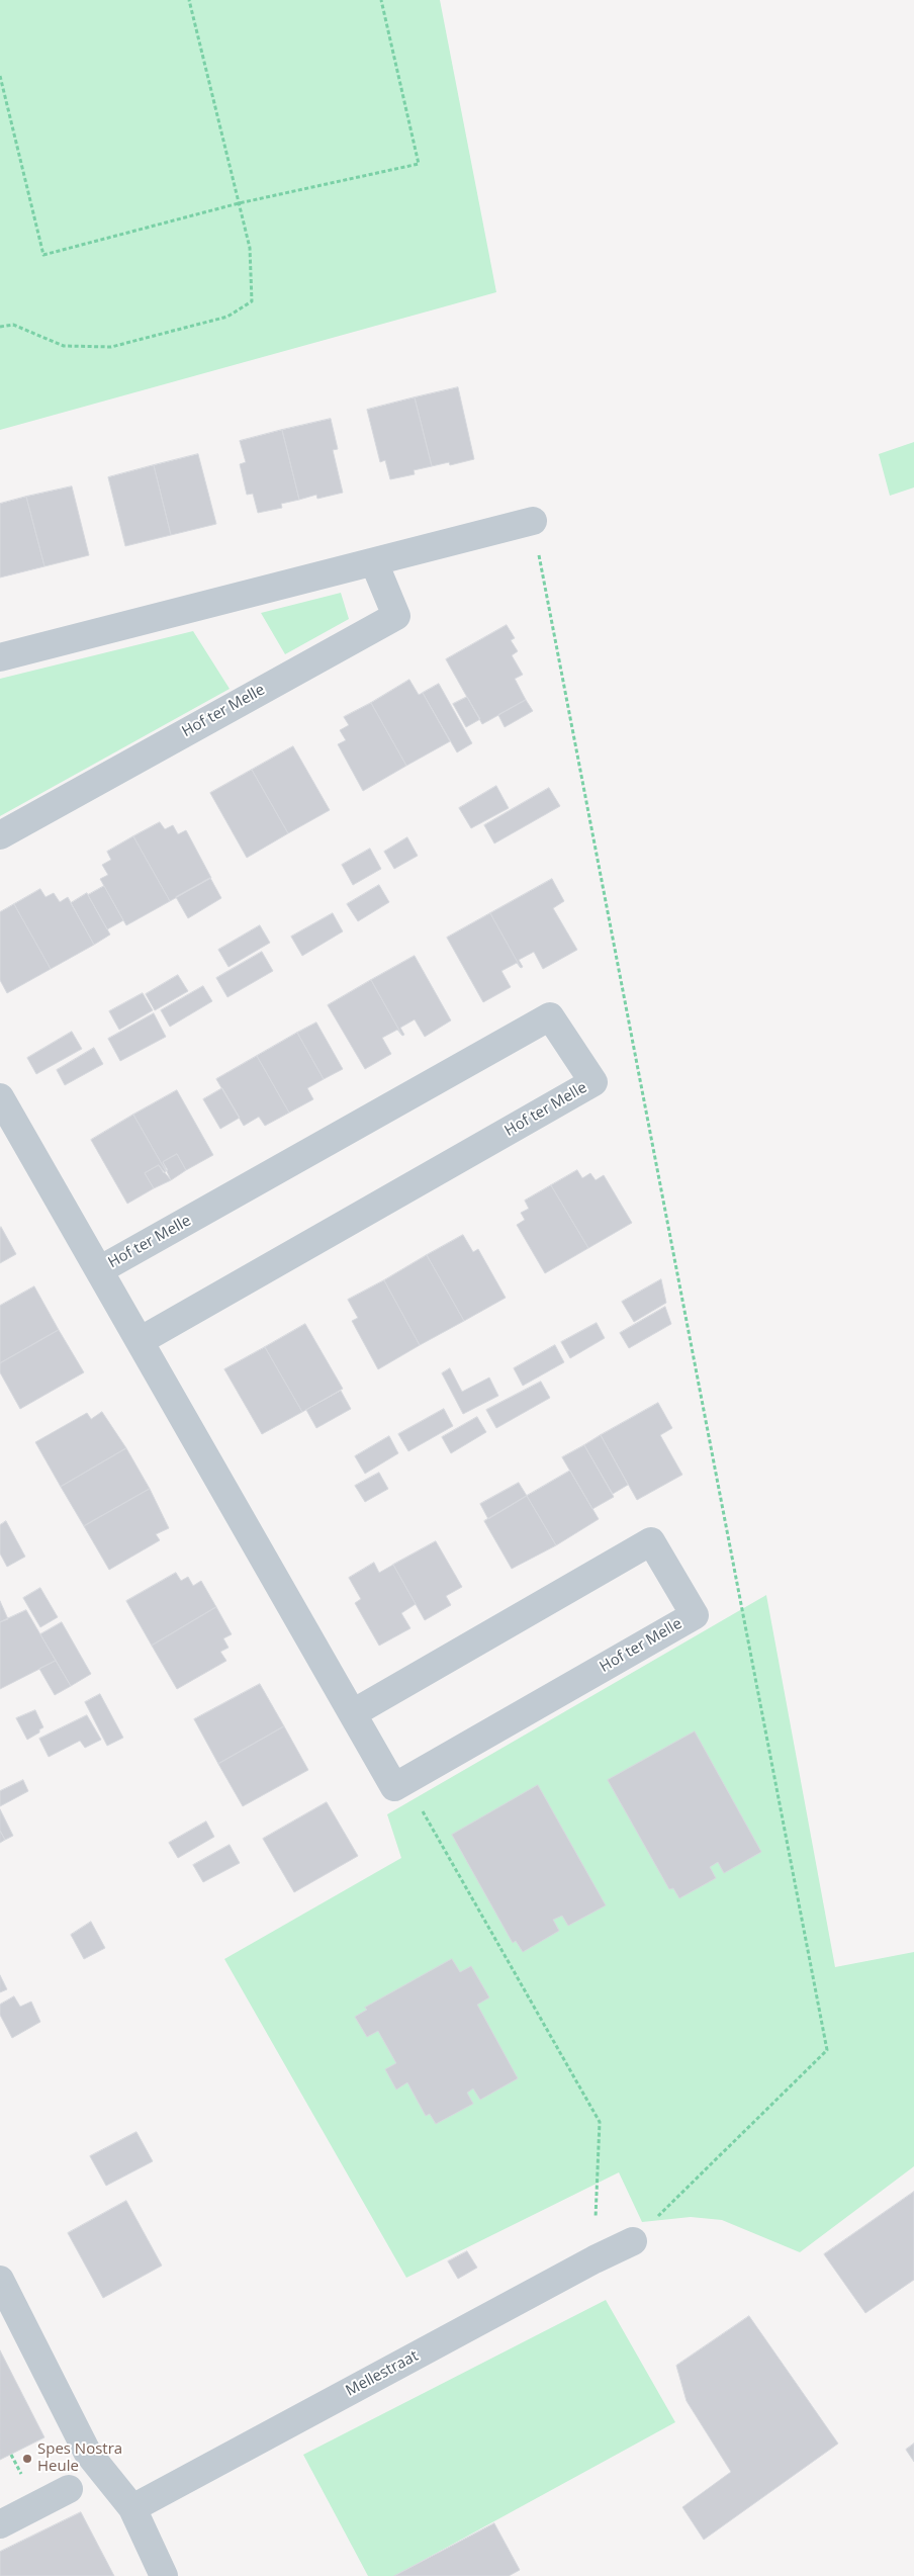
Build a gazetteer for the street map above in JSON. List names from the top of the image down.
{
  "streets": {
    "street": ["Hof ter Melle", "Mellestraat"]
  },
  "places": ["Spes Nostra Heule"]
}
